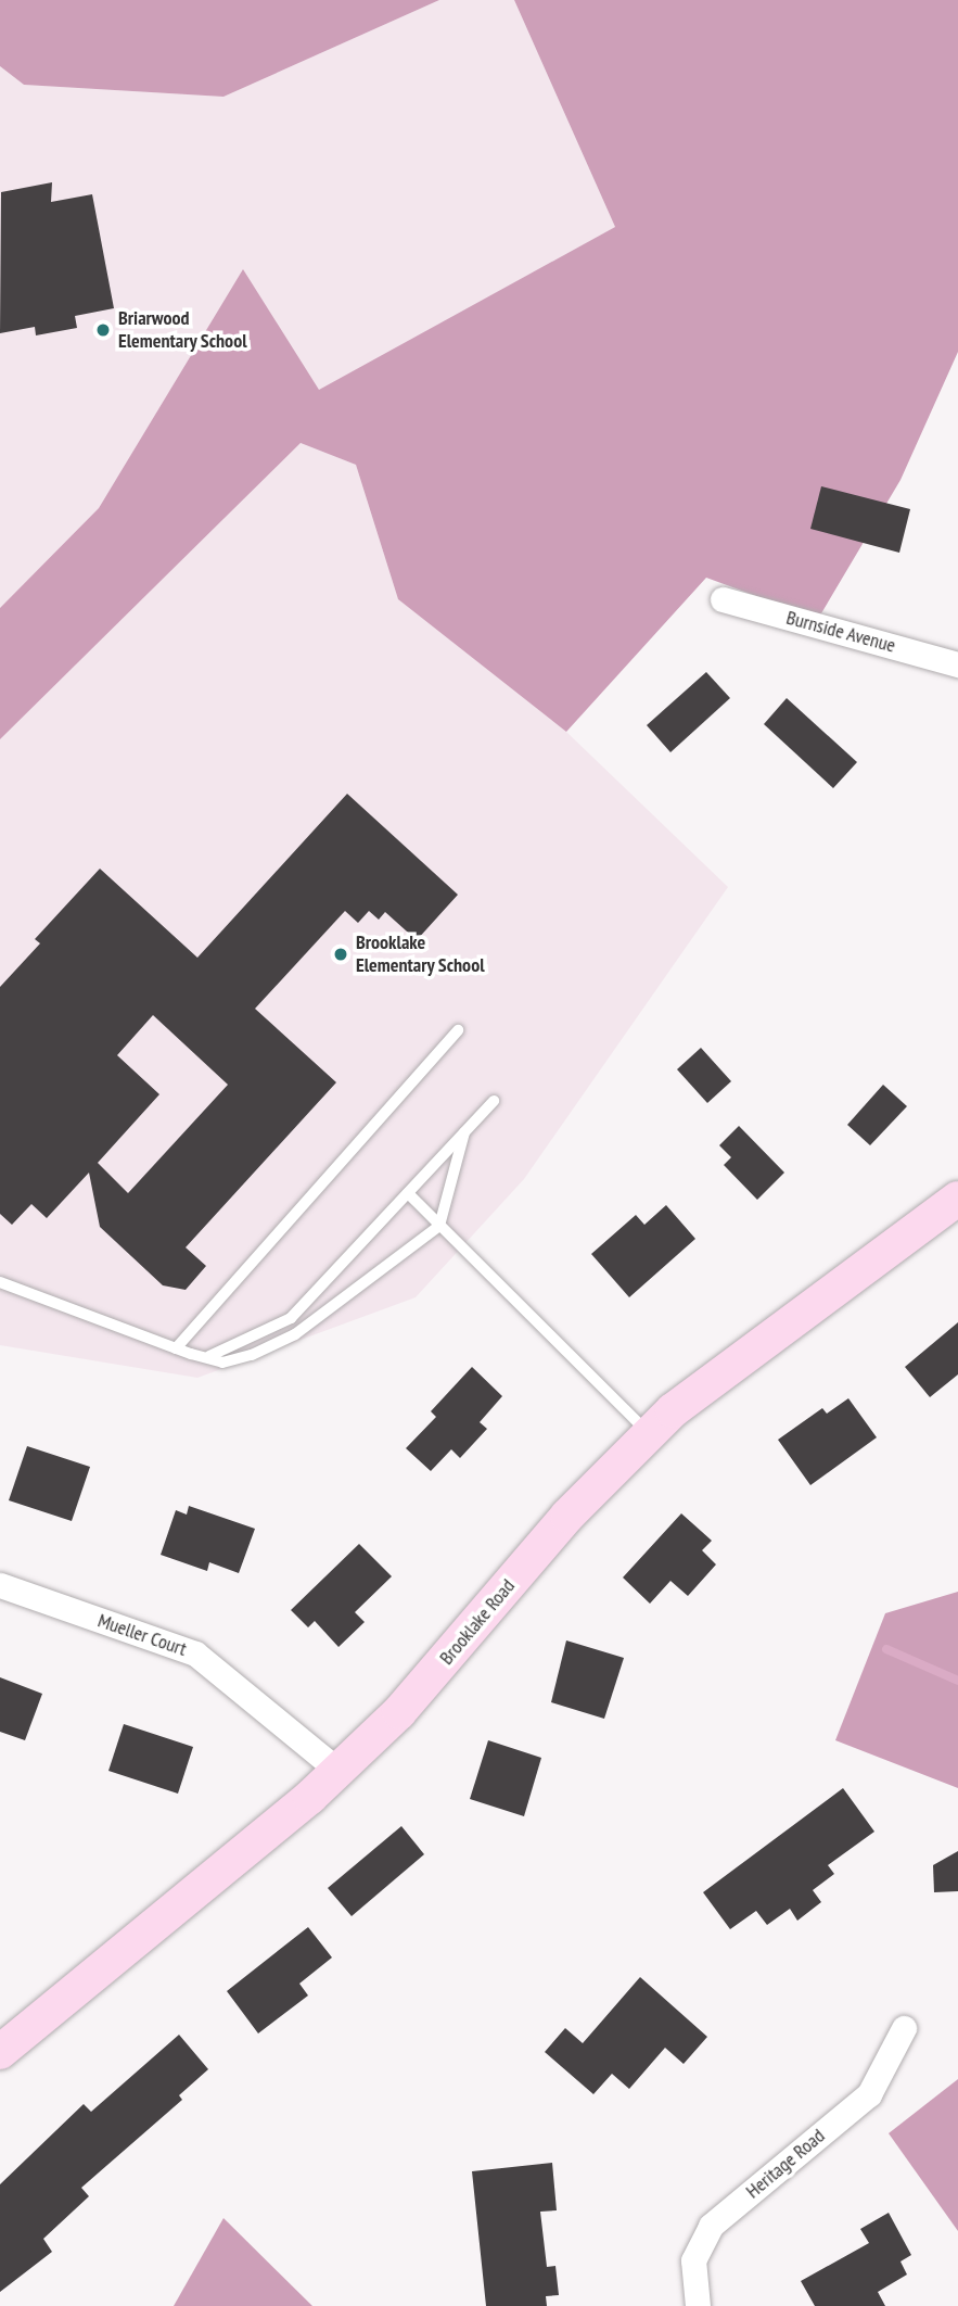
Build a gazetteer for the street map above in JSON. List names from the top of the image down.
{
  "streets": {
    "street": [
      "Burnside Avenue",
      "Brooklake Road",
      "Mueller Court",
      "Heritage Road"
    ]
  },
  "crossings": [
    ["Brooklake Road", "Mueller Court"]
  ],
  "places": ["Briarwood Elementary School", "Brooklake Elementary School"]
}
